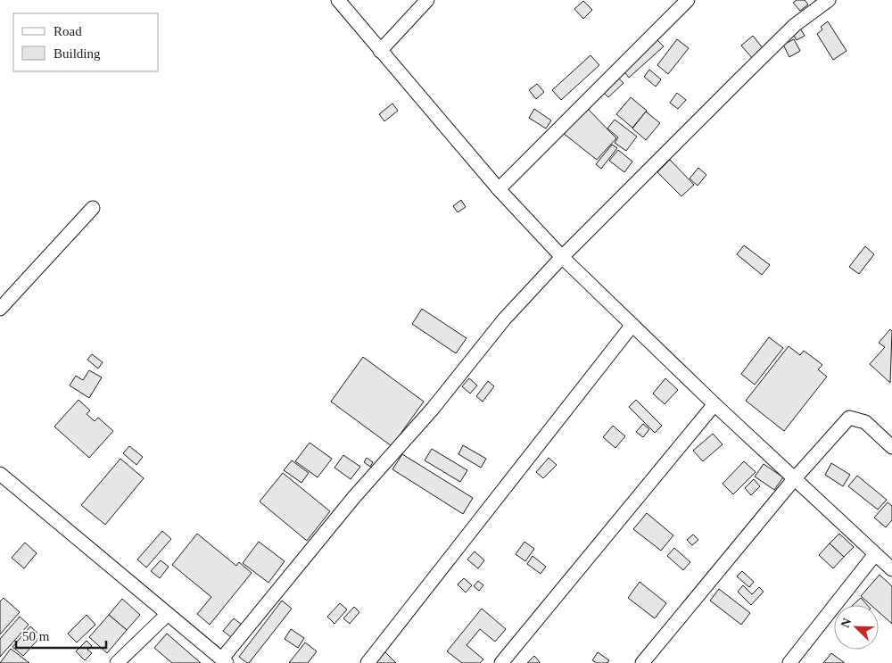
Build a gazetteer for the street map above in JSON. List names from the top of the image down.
{
  "legend": ["Road", "Building"],
  "scale_bar": "50 m",
  "north": "top left"
}
